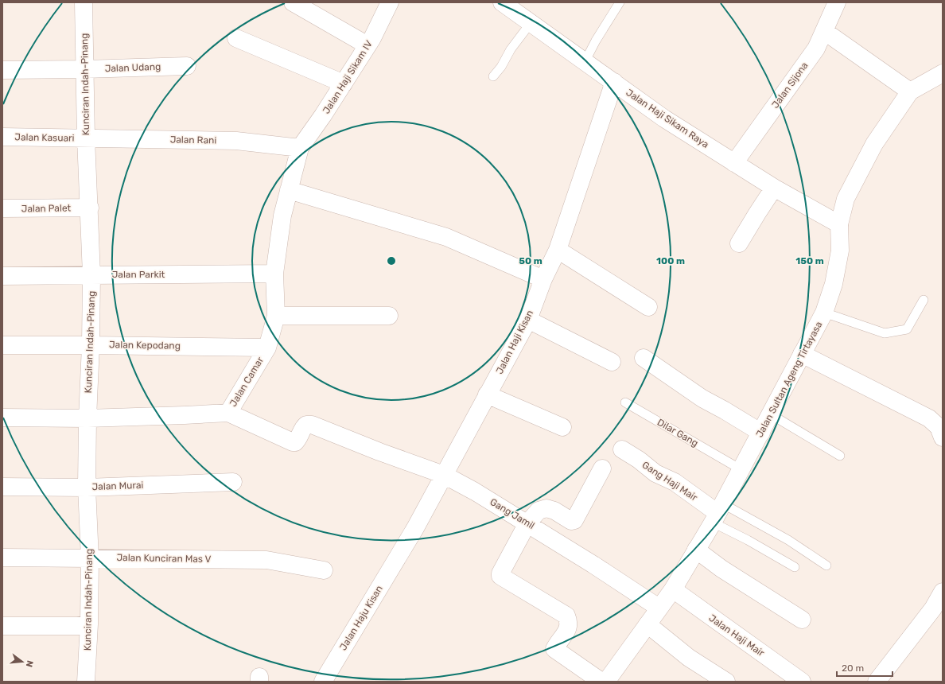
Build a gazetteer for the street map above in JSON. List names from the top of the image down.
{
  "streets": {
    "street": [
      "Jalan Udang",
      "Jalan Haji Sikam IV",
      "Kunciran Indah-Pinang",
      "Jalan Sijona",
      "Jalan Haji Sikam Raya",
      "Jalan Kasuari",
      "Jalan Rani",
      "Jalan Palet",
      "Jalan Parkit",
      "Jalan Haji Kisan",
      "Jalan Kepodang",
      "Jalan Sultan Ageng Tirtayasa",
      "Jalan Camar",
      "Gang Haji Mair",
      "Jalan Murai",
      "Gang Jamil",
      "Jalan Kunciran Mas V",
      "Jalan Haju Kisan",
      "Jalan Haji Mair"
    ],
    "lane": ["Dilar Gang"]
  },
  "crossings": [
    ["Jalan Udang", "Kunciran Indah-Pinang"],
    ["Jalan Haji Sikam IV", "Jalan Rani"],
    ["Jalan Haji Sikam IV", "Jalan Camar"],
    ["Kunciran Indah-Pinang", "Jalan Kasuari"],
    ["Kunciran Indah-Pinang", "Jalan Rani"],
    ["Kunciran Indah-Pinang", "Jalan Palet"],
    ["Kunciran Indah-Pinang", "Jalan Parkit"],
    ["Kunciran Indah-Pinang", "Jalan Kepodang"],
    ["Kunciran Indah-Pinang", "Jalan Camar"],
    ["Kunciran Indah-Pinang", "Jalan Murai"],
    ["Kunciran Indah-Pinang", "Jalan Kunciran Mas V"],
    ["Jalan Sijona", "Jalan Haji Sikam Raya"],
    ["Jalan Haji Sikam Raya", "Jalan Haji Kisan"],
    ["Jalan Haji Sikam Raya", "Jalan Sultan Ageng Tirtayasa"],
    ["Jalan Kasuari", "Jalan Rani"],
    ["Jalan Rani", "Jalan Camar"],
    ["Jalan Parkit", "Jalan Camar"],
    ["Jalan Haji Kisan", "Gang Jamil"],
    ["Jalan Haji Kisan", "Jalan Haju Kisan"],
    ["Jalan Kepodang", "Jalan Camar"],
    ["Jalan Sultan Ageng Tirtayasa", "Dilar Gang"],
    ["Jalan Sultan Ageng Tirtayasa", "Gang Haji Mair"],
    ["Jalan Sultan Ageng Tirtayasa", "Gang Jamil"],
    ["Jalan Sultan Ageng Tirtayasa", "Jalan Haji Mair"],
    ["Jalan Camar", "Gang Jamil"]
  ],
  "scale_bar": "20 m",
  "north": "right",
  "rings": ["50 m", "100 m", "150 m"]
}
